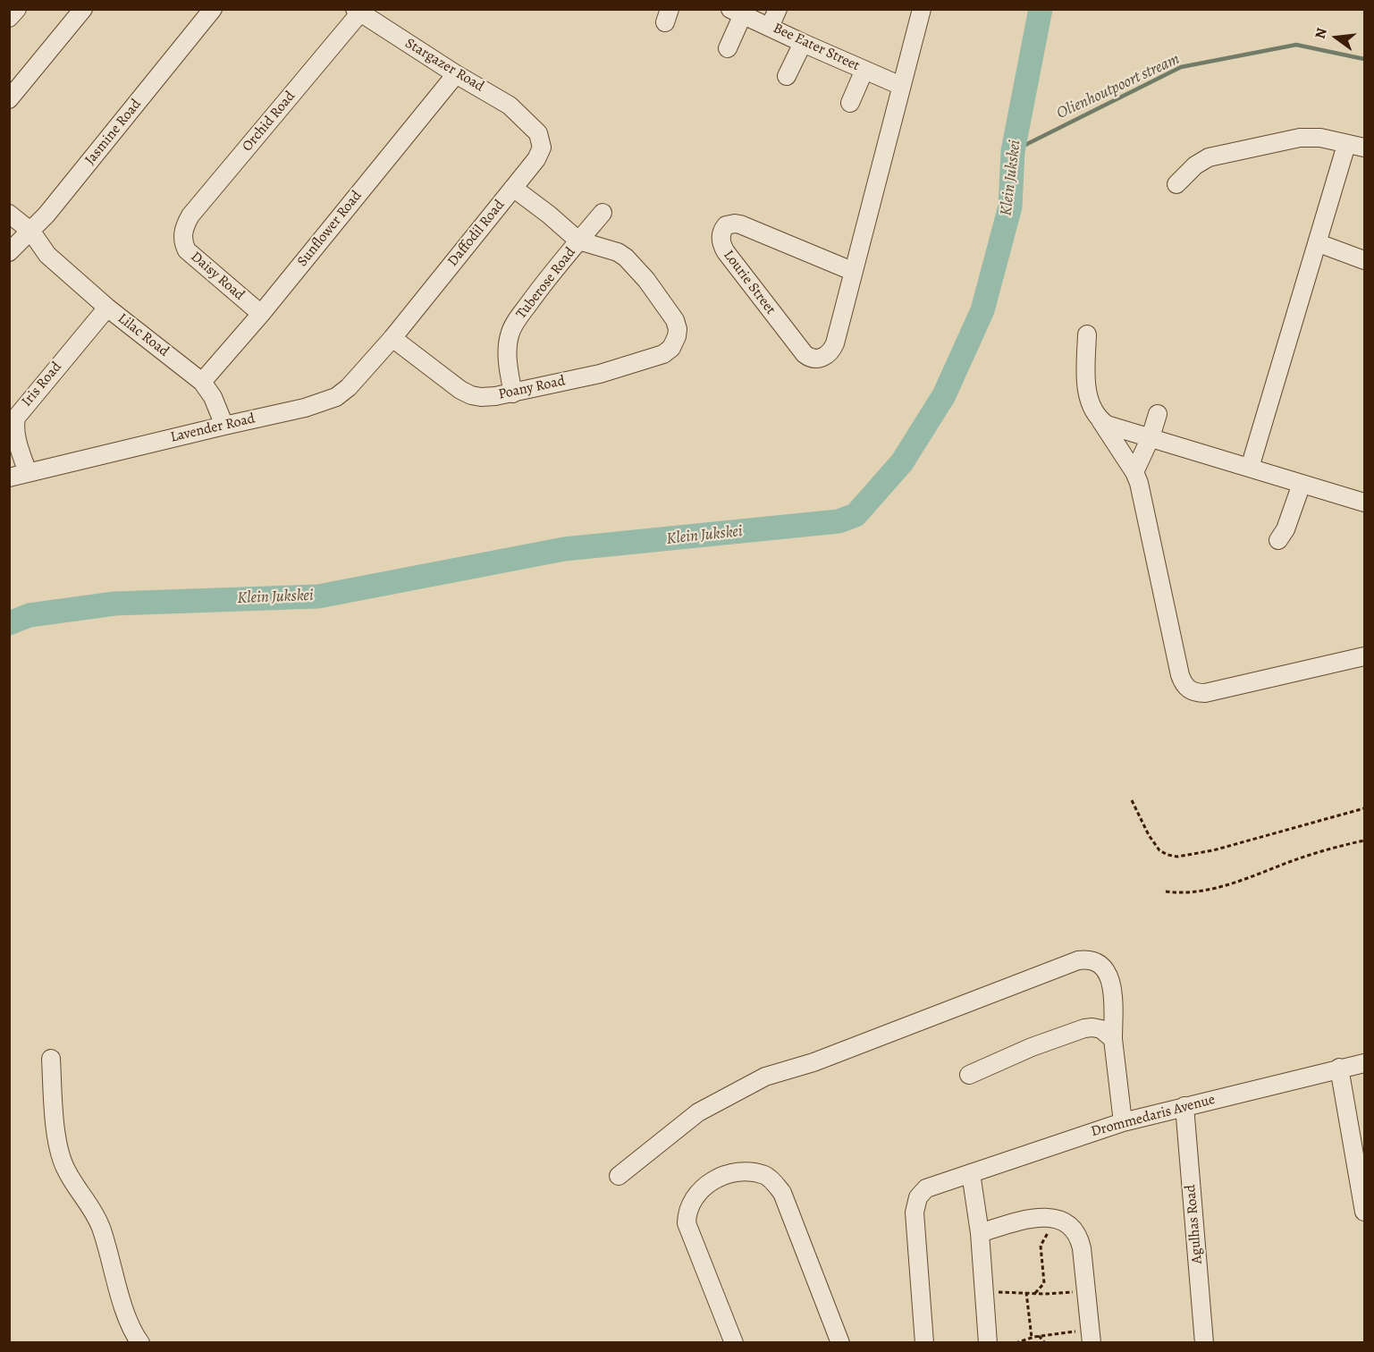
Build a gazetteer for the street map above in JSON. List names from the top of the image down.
{
  "streets": {
    "street": [
      "Bee Eater Street",
      "Stargazer Road",
      "Orchid Road",
      "Jasmine Road",
      "Sunflower Road",
      "Daffodil Road",
      "Daisy Road",
      "Lourie Street",
      "Tuberose Road",
      "Lilac Road",
      "Iris Road",
      "Poany Road",
      "Lavender Road",
      "Drommedaris Avenue",
      "Agulhas Road"
    ]
  },
  "crossings": [
    ["Bee Eater Street", "Lourie Street"],
    ["Stargazer Road", "Orchid Road"],
    ["Stargazer Road", "Sunflower Road"],
    ["Stargazer Road", "Daffodil Road"],
    ["Orchid Road", "Daisy Road"],
    ["Sunflower Road", "Daisy Road"],
    ["Sunflower Road", "Lilac Road"],
    ["Daffodil Road", "Poany Road"],
    ["Daffodil Road", "Lavender Road"],
    ["Tuberose Road", "Poany Road"],
    ["Lilac Road", "Iris Road"],
    ["Lilac Road", "Lavender Road"],
    ["Iris Road", "Lavender Road"],
    ["Poany Road", "Lavender Road"],
    ["Drommedaris Avenue", "Agulhas Road"]
  ],
  "water": ["Olienhoutpoort stream", "Klein Jukskei"],
  "north": "left"
}
